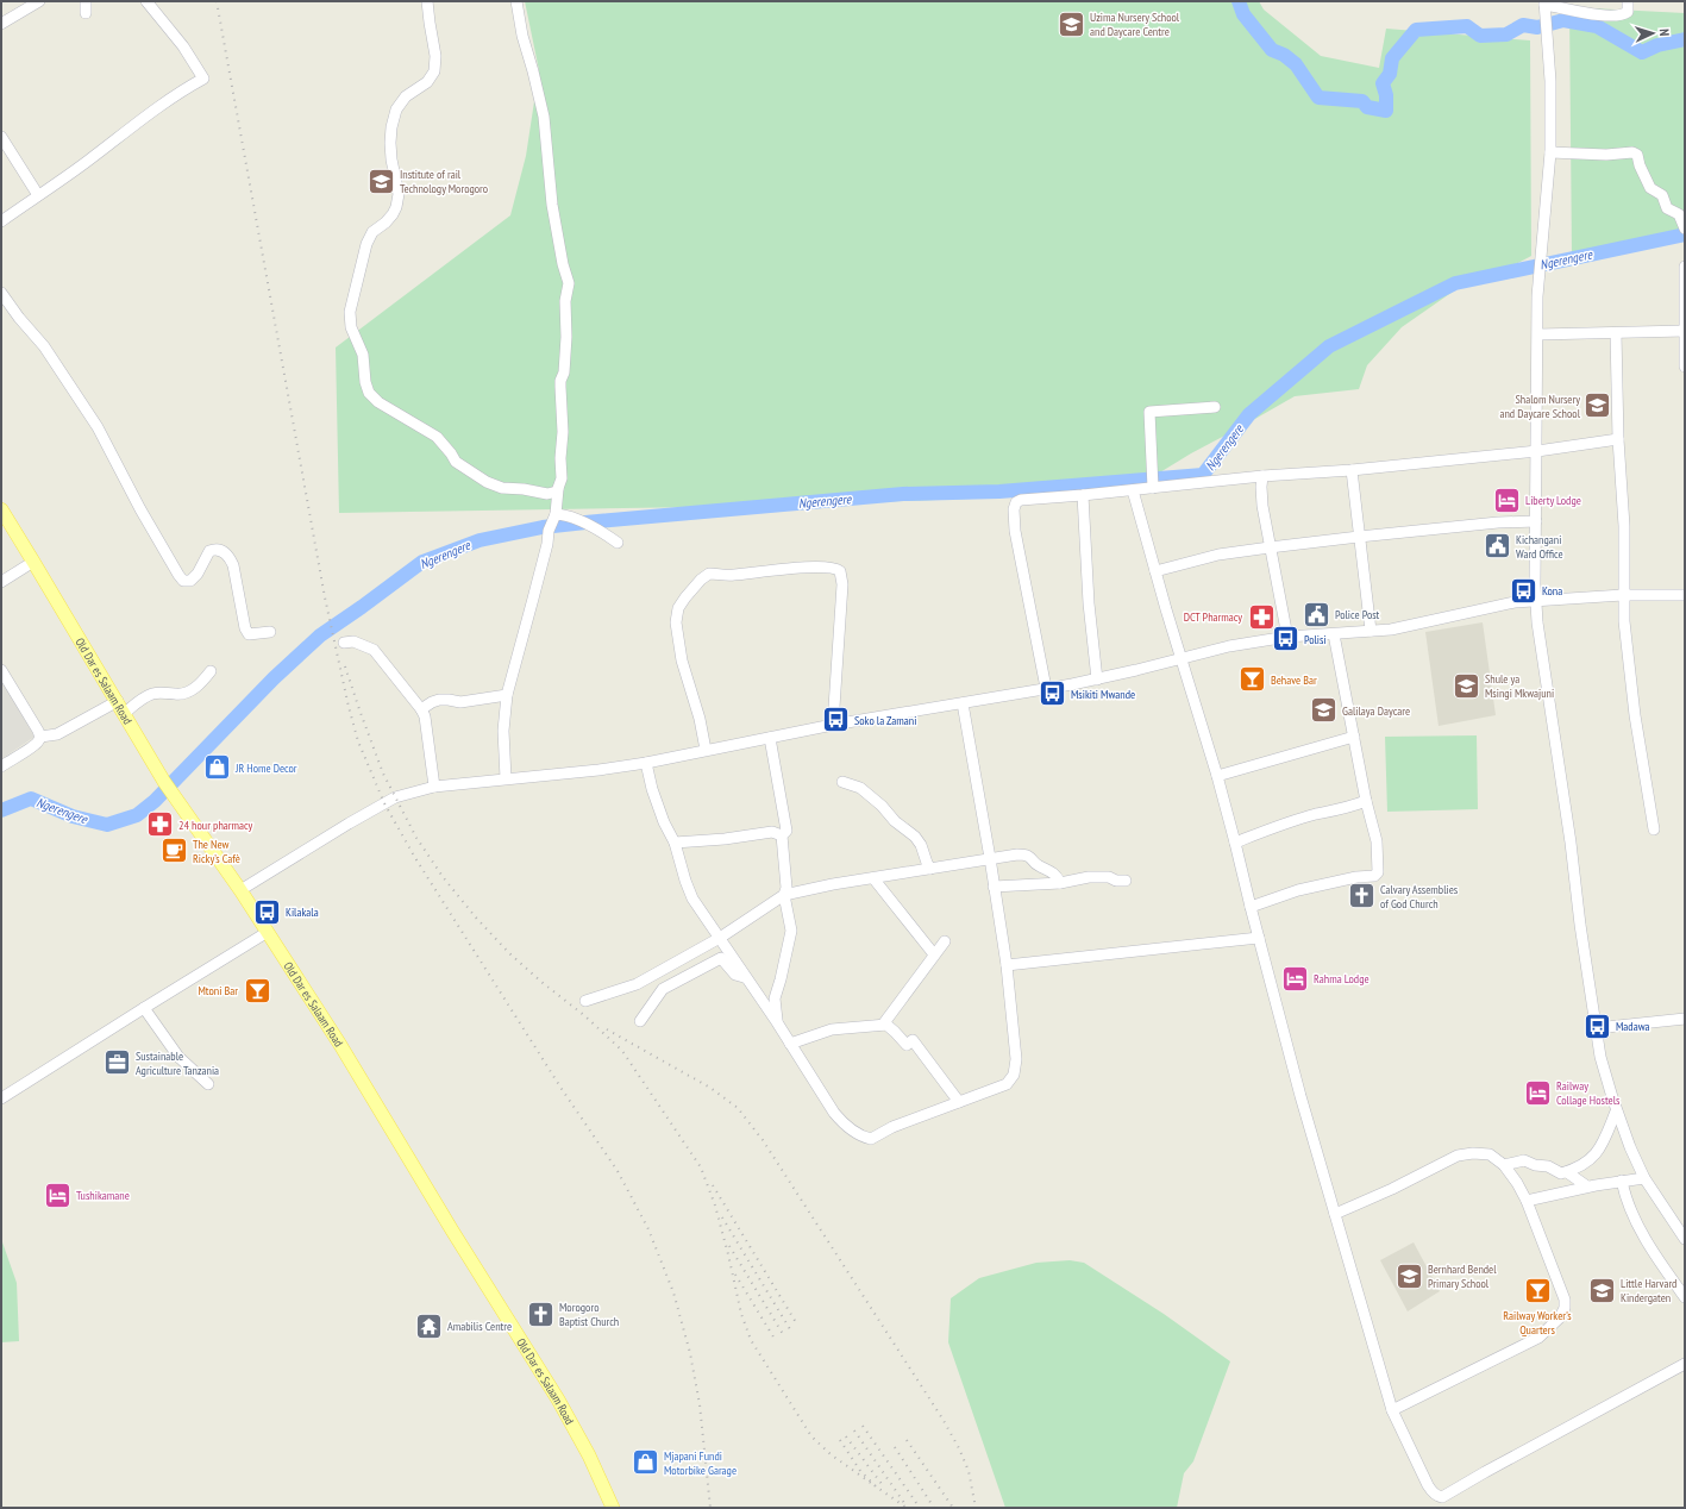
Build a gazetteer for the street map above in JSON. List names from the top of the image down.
{
  "streets": {
    "main road": ["Old Dar es Salaam Road"]
  },
  "water": ["Ngerengere"],
  "places": {
    "school or university": [
      "Uzima Nursery School and Daycare Centre",
      "Institute of rail Technology Morogoro",
      "Shalom Nursery and Daycare School",
      "Shule ya Msingi Mkwajuni",
      "Galilaya Daycare",
      "Bernhard Bendel Primary School",
      "Little Harvard Kindergaten"
    ],
    "hotel": [
      "Liberty Lodge",
      "Rahma Lodge",
      "Railway Collage Hostels",
      "Tushikamane"
    ],
    "public building": ["Kichangani Ward Office", "Police Post"],
    "bus stop": [
      "Kona",
      "Polisi",
      "Msikiti Mwande",
      "Soko la Zamani",
      "Kilakala",
      "Madawa"
    ],
    "pharmacy": ["DCT Pharmacy", "24 hour pharmacy"],
    "bar": ["Behave Bar", "Mtoni Bar", "Railway Worker's Quarters"],
    "shop": ["JR Home Decor", "Mjapani Fundi Motorbike Garage"],
    "cafe": ["The New Ricky’s Cafè"],
    "church": ["Calvary Assemblies of God Church", "Morogoro Baptist Church"],
    "office": ["Sustainable Agriculture Tanzania"],
    "temple": ["Amabilis Centre"]
  },
  "north": "right"
}
